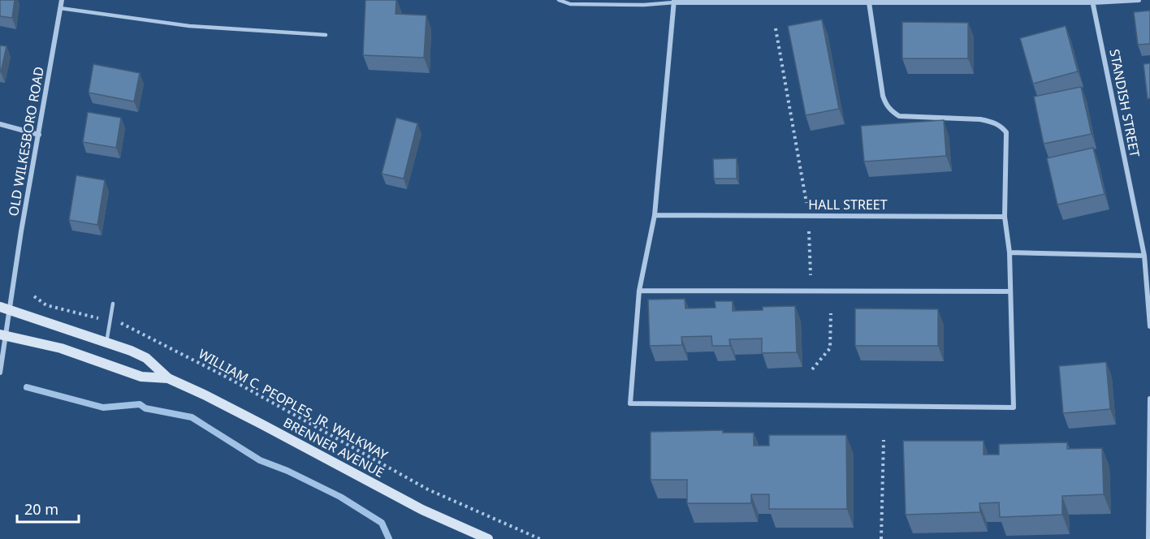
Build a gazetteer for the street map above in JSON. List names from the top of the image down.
{
  "streets": {
    "street": [
      "STANDISH STREET",
      "OLD WILKESBORO ROAD",
      "HALL STREET",
      "BRENNER AVENUE"
    ],
    "path": ["WILLIAM C. PEOPLES, JR. WALKWAY"]
  },
  "crossings": [
    ["OLD WILKESBORO ROAD", "BRENNER AVENUE"]
  ],
  "scale_bar": "20 m"
}
